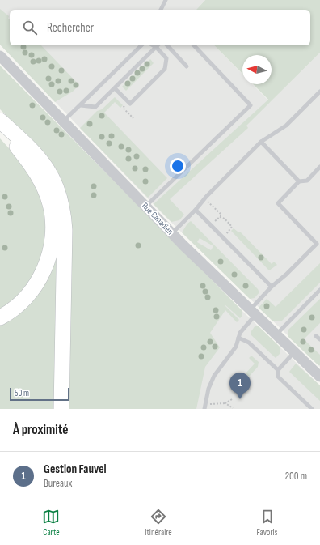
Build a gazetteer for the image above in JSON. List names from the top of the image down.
{
  "streets": {
    "street": ["Rue Canadien"]
  },
  "scale_bar": "50 m",
  "north": "left",
  "page": {
    "search": "Rechercher",
    "pins": "1",
    "scale": "50 m",
    "heading": "À proximité",
    "list": [
      {
        "mark": "1",
        "name": "Gestion Fauvel",
        "note": "Bureaux",
        "value": "200 m"
      }
    ],
    "nav": ["Carte", "Itinéraire", "Favoris"]
  }
}
